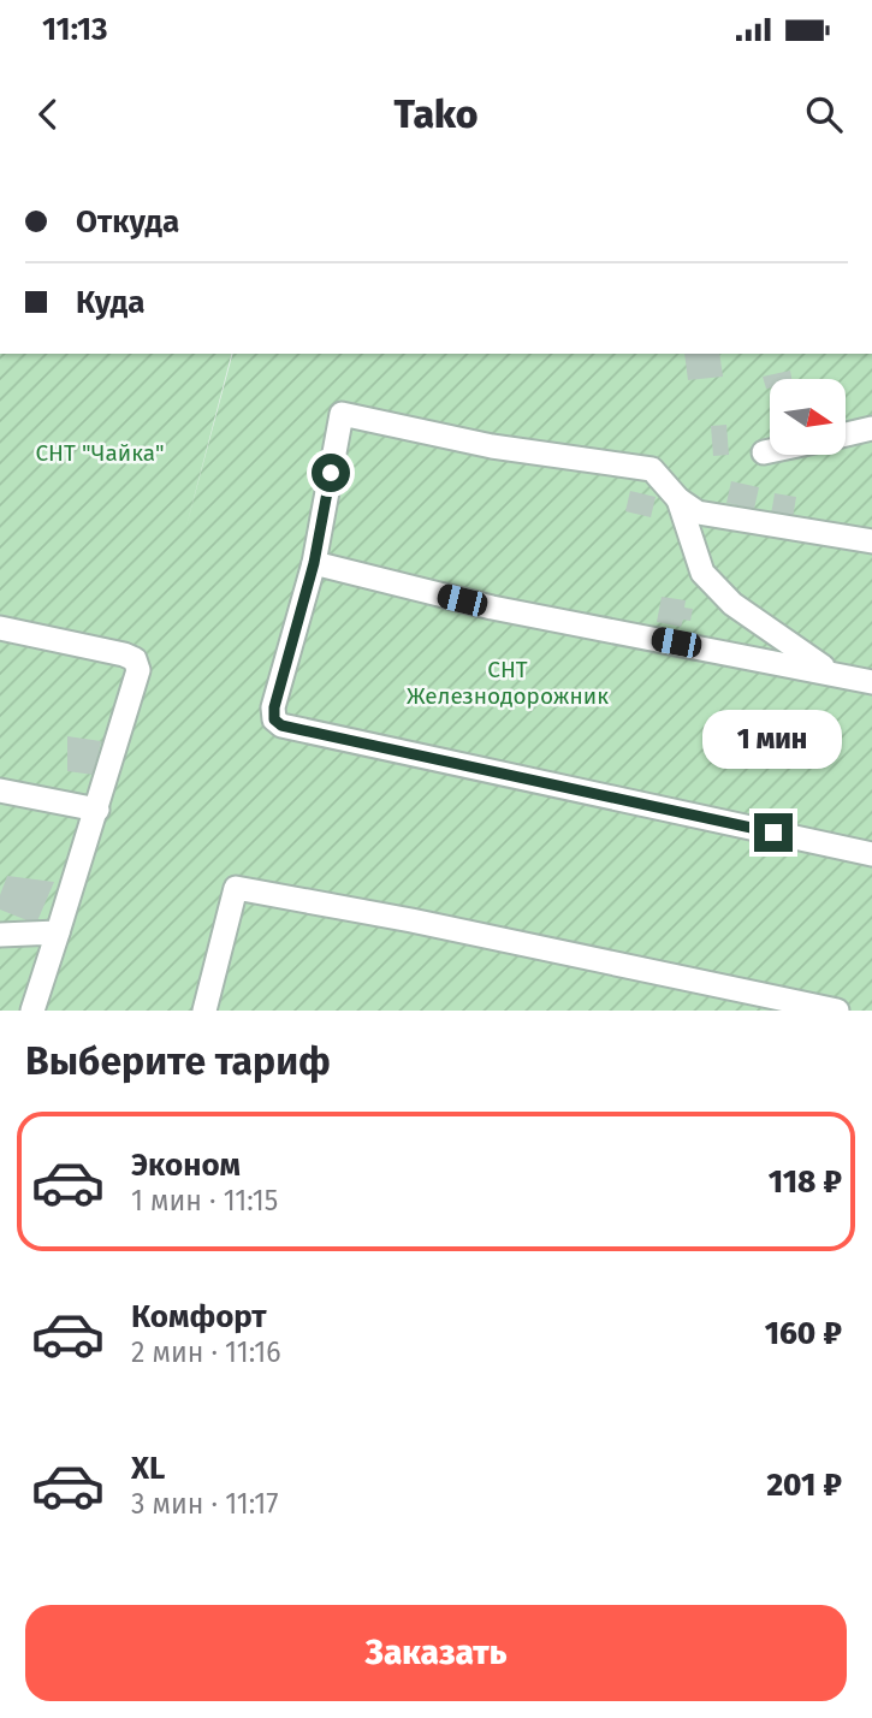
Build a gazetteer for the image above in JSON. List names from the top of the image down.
{
  "parks": ["СНТ \"Чайка\"", "СНТ Железнодорожник"],
  "north": "right",
  "page": {
    "status": "11:13",
    "header": "Tako",
    "banner": ["Откуда", "Куда"],
    "bubble": "1 мин",
    "heading": "Выберите тариф",
    "list": [
      {
        "name": "Эконом",
        "note": "1 мин · 11:15",
        "value": "118 ₽"
      },
      {
        "name": "Комфорт",
        "note": "2 мин · 11:16",
        "value": "160 ₽"
      },
      {
        "name": "XL",
        "note": "3 мин · 11:17",
        "value": "201 ₽"
      }
    ],
    "buttons": "Заказать"
  }
}
